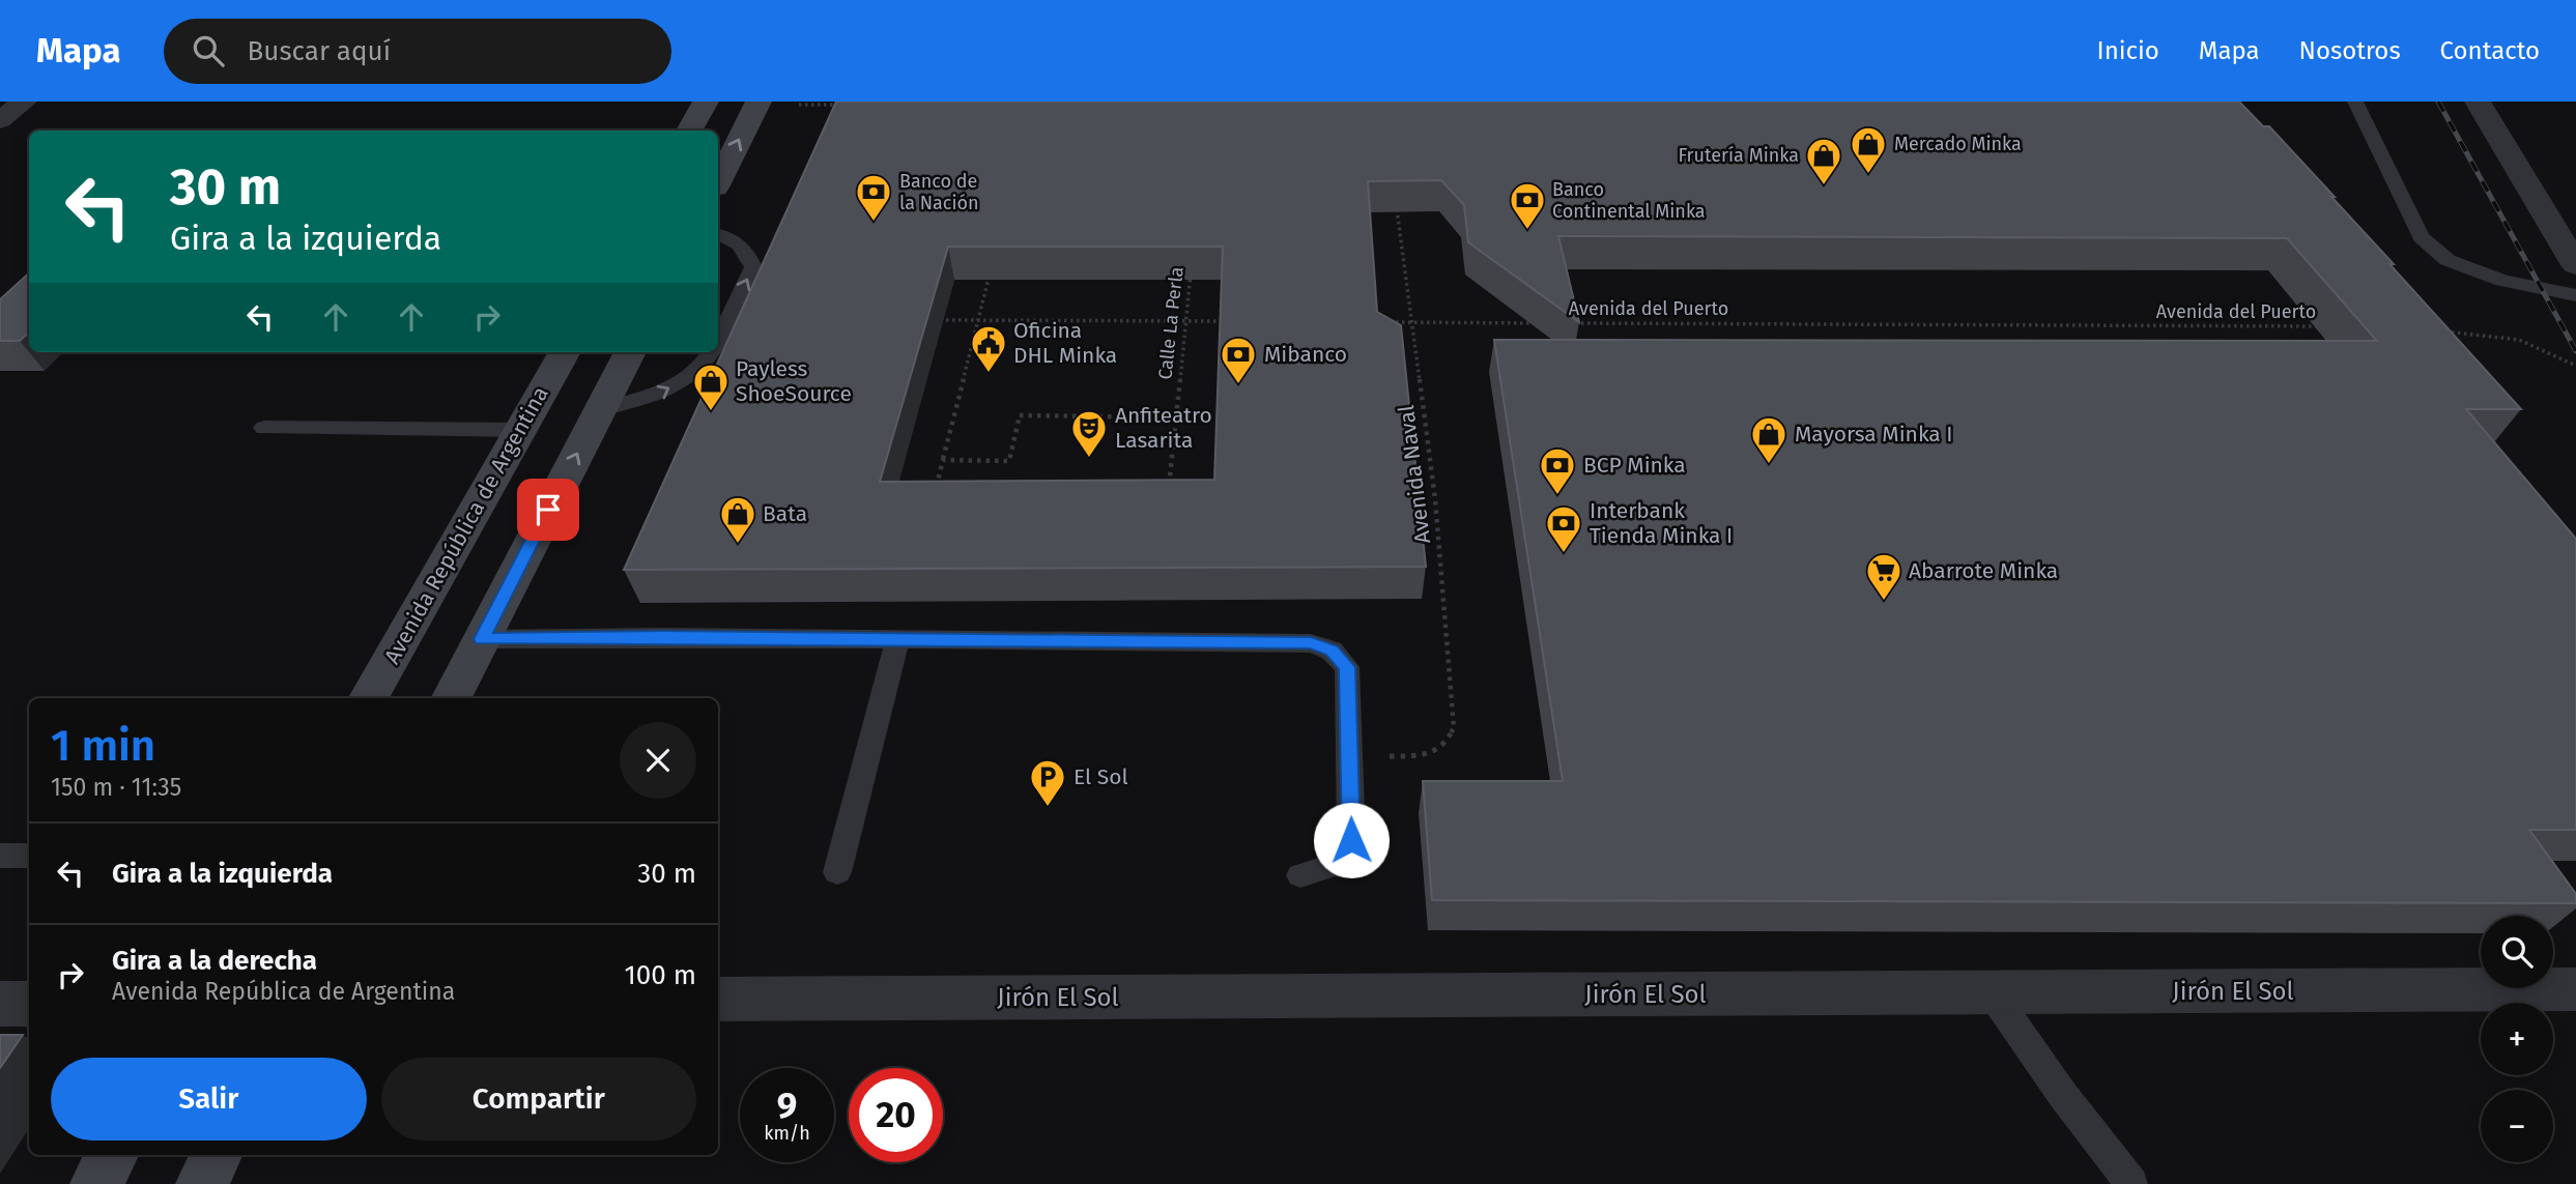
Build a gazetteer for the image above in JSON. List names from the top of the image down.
{
  "streets": {
    "main road": ["Avenida República de Argentina"],
    "street": ["Jirón El Sol"],
    "path": ["Avenida del Puerto", "Calle La Perla", "Avenida Naval"]
  },
  "crossings": [
    ["Avenida del Puerto", "Avenida Naval"]
  ],
  "places": {
    "shop": [
      "Mercado Minka",
      "Frutería Minka",
      "Payless ShoeSource",
      "Mayorsa Minka I",
      "Bata"
    ],
    "bank": [
      "Banco de la Nación",
      "Banco Continental Minka",
      "Mibanco",
      "BCP Minka",
      "Interbank Tienda Minka I"
    ],
    "public building": ["Oficina DHL Minka"],
    "theatre": ["Anfiteatro Lasarita"],
    "supermarket": ["Abarrote Minka"],
    "parking": ["El Sol"]
  },
  "page": {
    "header": "Mapa",
    "search": "Buscar aquí",
    "nav": [
      "Inicio",
      "Mapa",
      "Nosotros",
      "Contacto"
    ],
    "turn": ["30 m", "Gira a la izquierda"],
    "heading": ["1 min", "150 m · 11:35"],
    "list": [
      {
        "name": "Gira a la izquierda",
        "value": "30 m"
      },
      {
        "name": "Gira a la derecha",
        "note": "Avenida República de Argentina",
        "value": "100 m"
      }
    ],
    "map_buttons": ["+", "−"],
    "buttons": ["Salir", "Compartir"],
    "speed": "9 km/h",
    "limit": "20"
  }
}
